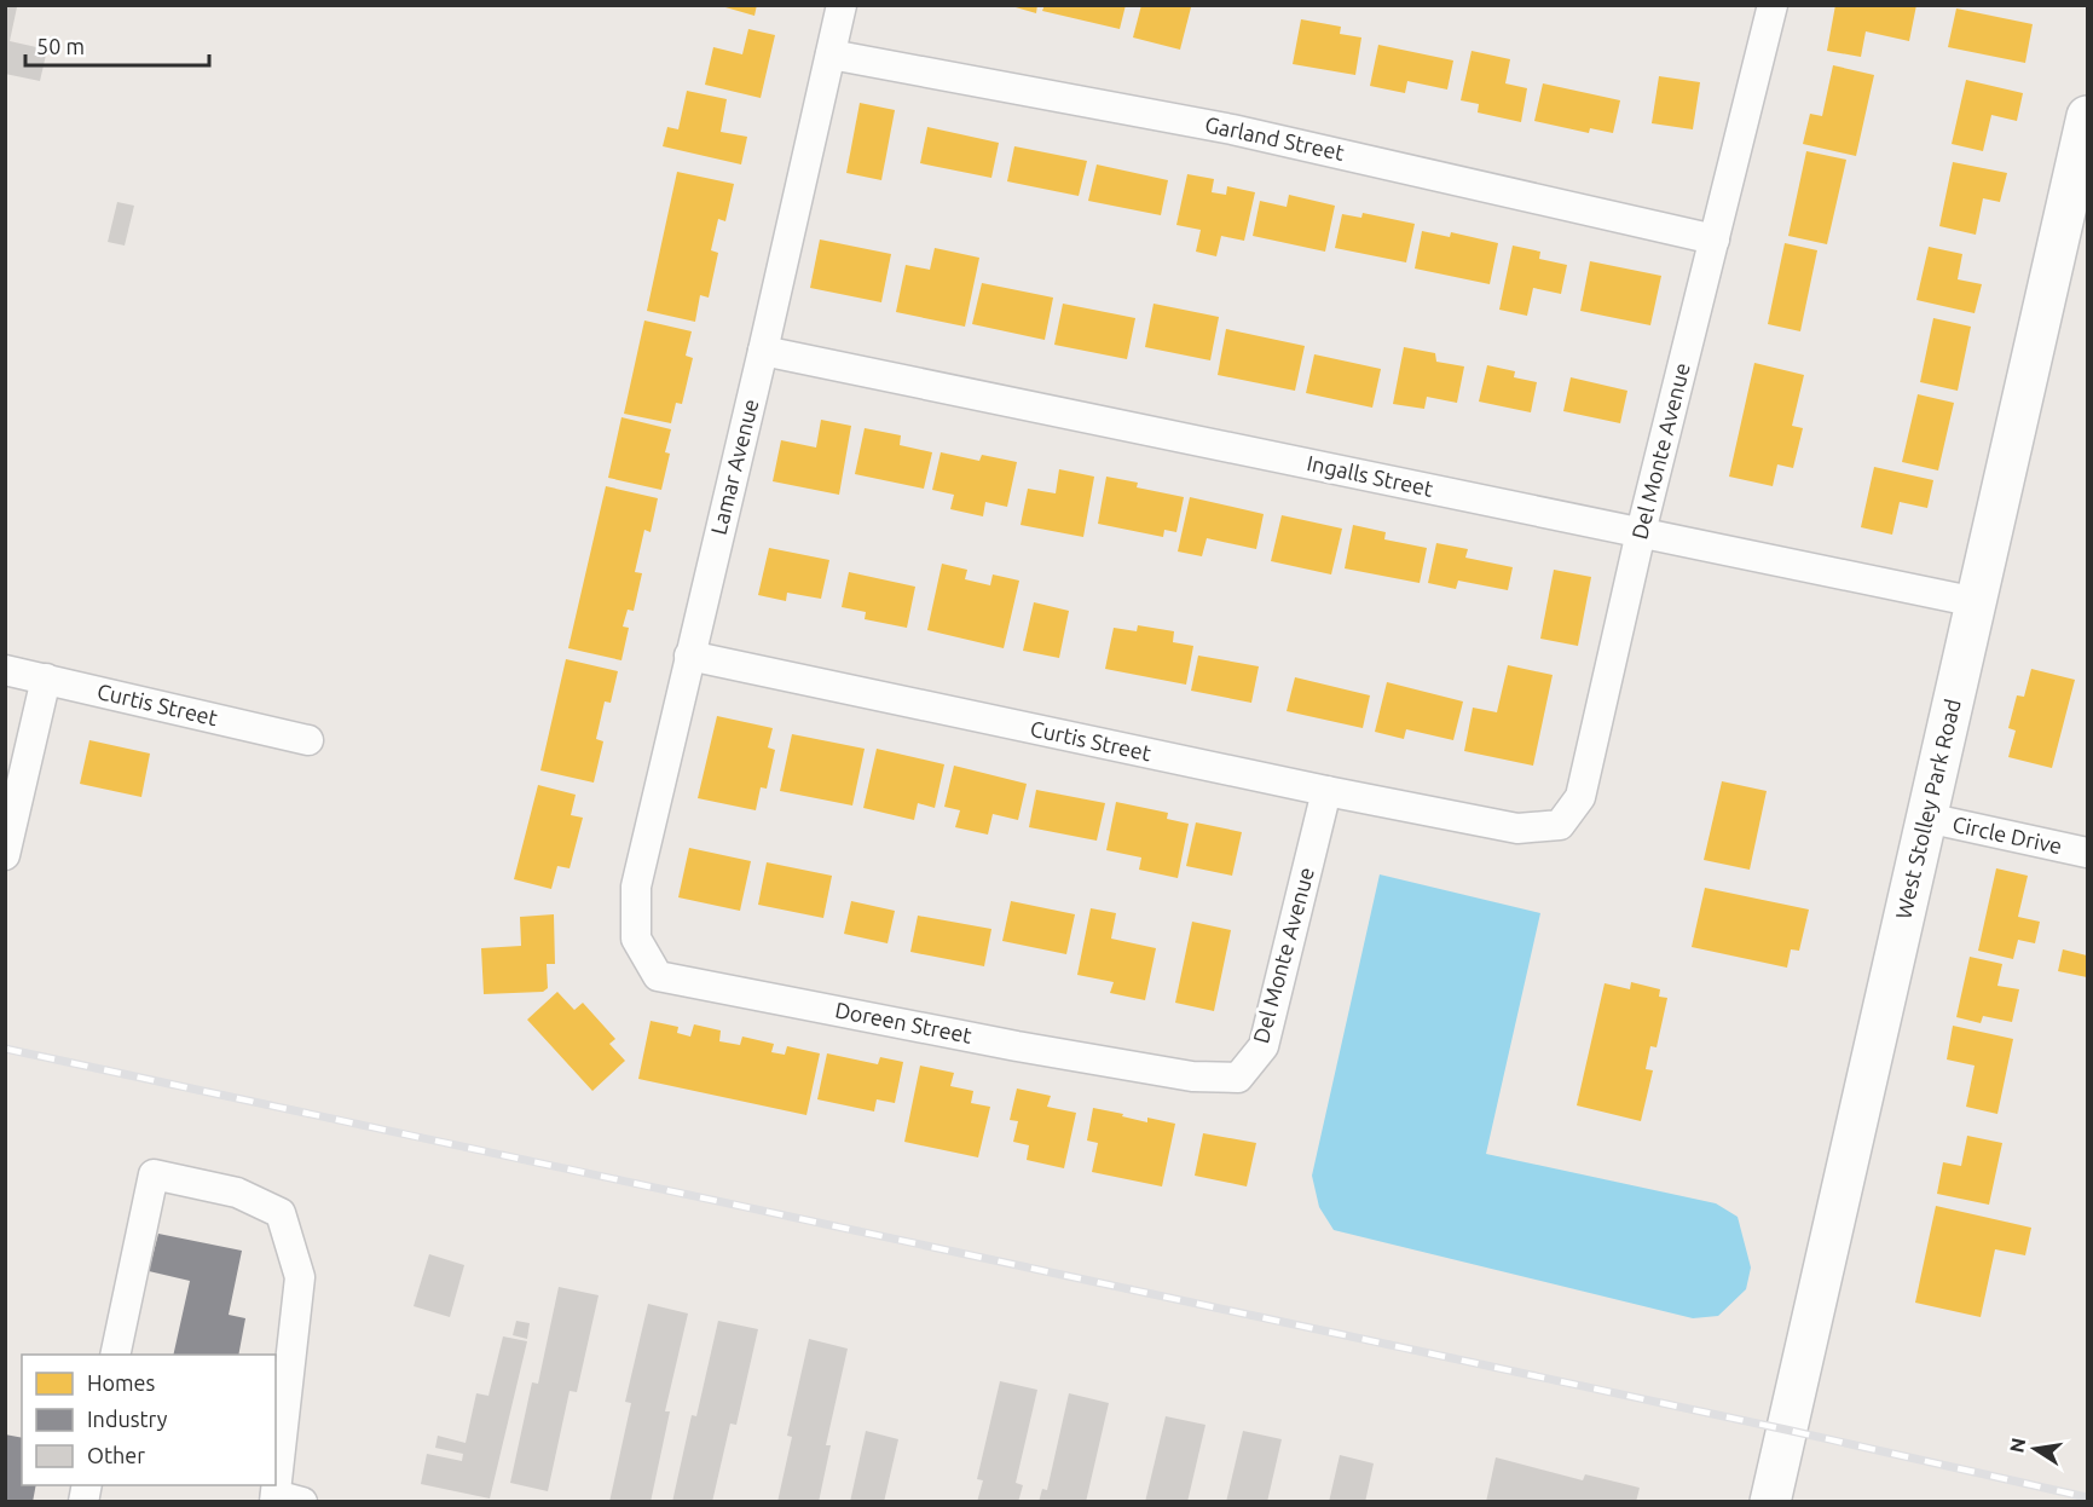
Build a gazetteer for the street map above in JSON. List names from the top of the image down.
{
  "streets": {
    "main road": ["West Stolley Park Road"],
    "street": [
      "Garland Street",
      "Del Monte Avenue",
      "Lamar Avenue",
      "Ingalls Street",
      "Curtis Street",
      "Circle Drive",
      "Doreen Street"
    ]
  },
  "crossings": [
    ["Garland Street", "Del Monte Avenue"],
    ["Garland Street", "Lamar Avenue"],
    ["Del Monte Avenue", "Ingalls Street"],
    ["Del Monte Avenue", "Curtis Street"],
    ["Del Monte Avenue", "Doreen Street"],
    ["Lamar Avenue", "Ingalls Street"],
    ["Lamar Avenue", "Curtis Street"],
    ["Lamar Avenue", "Doreen Street"],
    ["Ingalls Street", "West Stolley Park Road"],
    ["West Stolley Park Road", "Circle Drive"]
  ],
  "legend": ["Homes", "Industry", "Other"],
  "scale_bar": "50 m",
  "north": "left"
}
